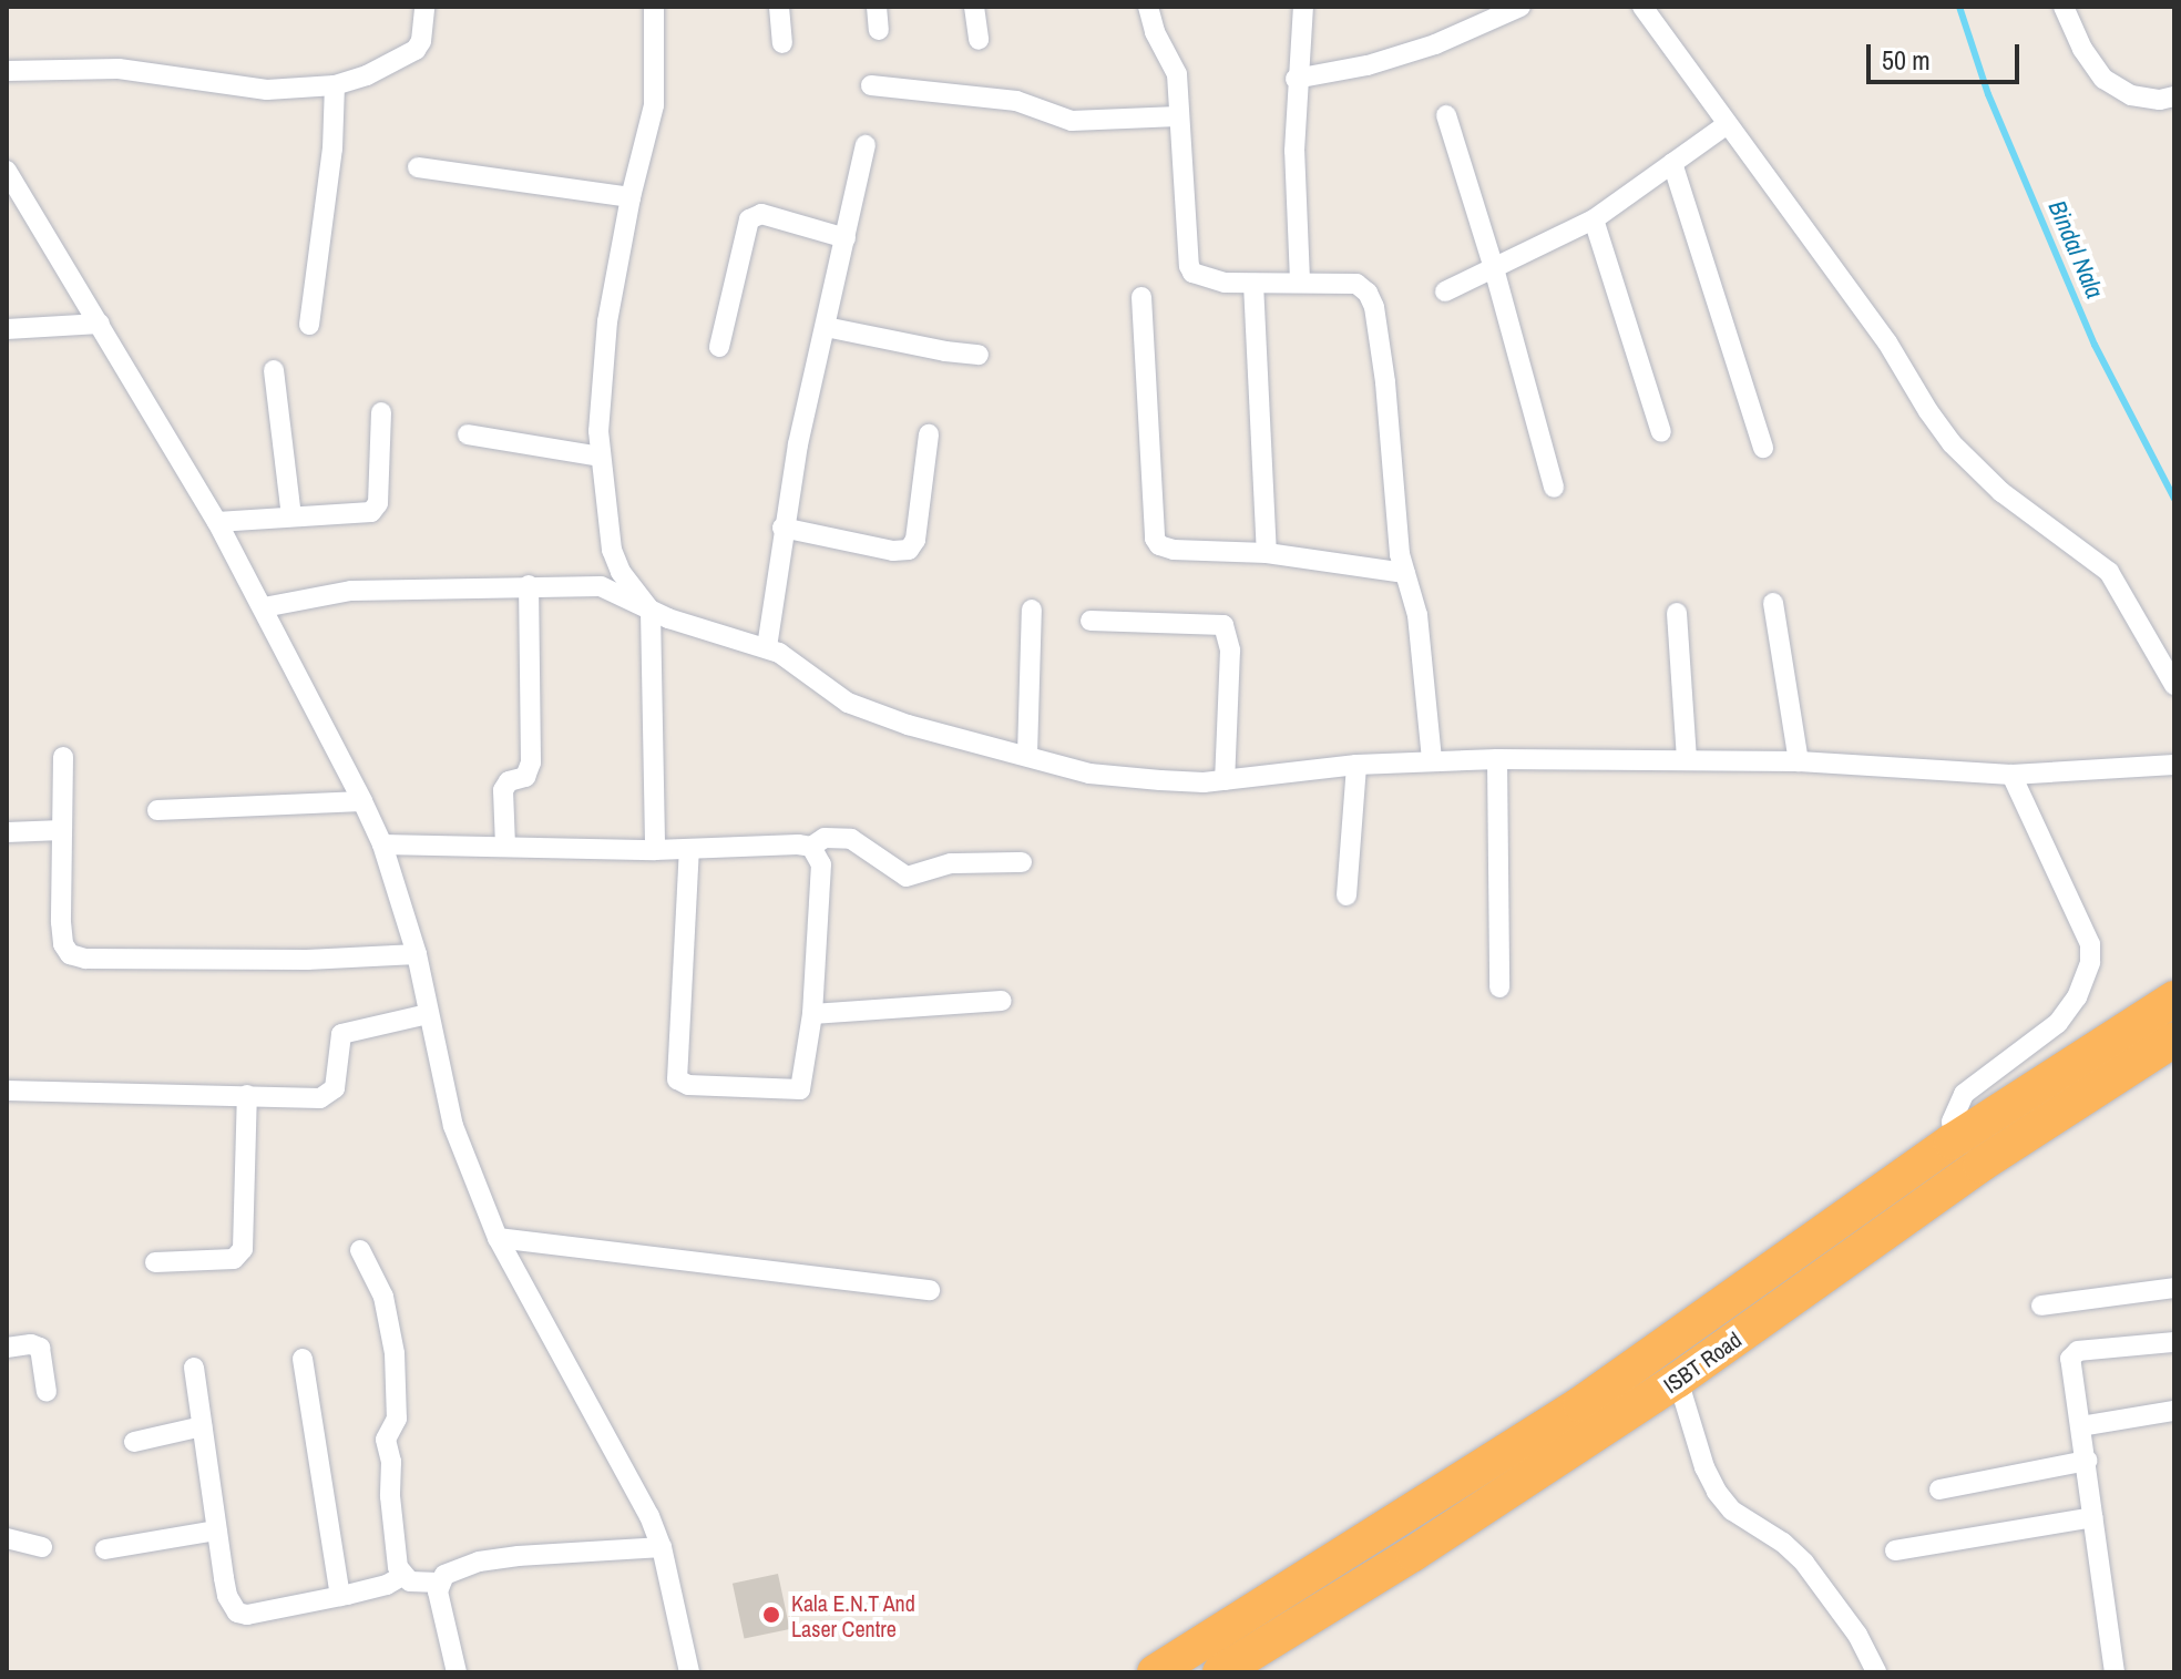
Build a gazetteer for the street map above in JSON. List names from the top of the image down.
{
  "streets": {
    "highway": ["ISBT Road"]
  },
  "water": ["Bindal Nala"],
  "places": ["Kala E.N.T And Laser Centre"],
  "scale_bar": "50 m"
}
